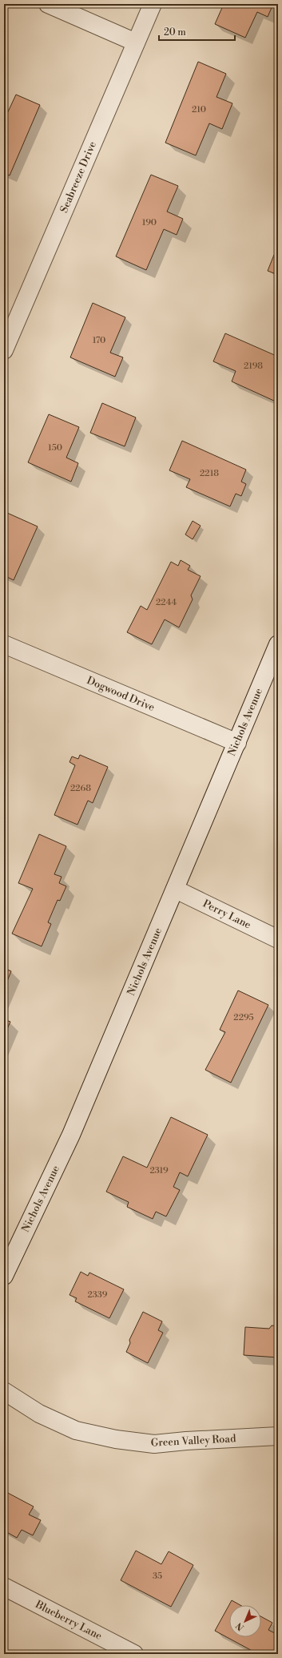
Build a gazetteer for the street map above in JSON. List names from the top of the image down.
{
  "streets": {
    "street": [
      "Seabreeze Drive",
      "Dogwood Drive",
      "Nichols Avenue",
      "Perry Lane",
      "Green Valley Road",
      "Blueberry Lane"
    ]
  },
  "crossings": [
    ["Dogwood Drive", "Nichols Avenue"],
    ["Nichols Avenue", "Perry Lane"]
  ],
  "house_numbers": [
    "210",
    "190",
    "170",
    "2198",
    "150",
    "2218",
    "2244",
    "2268",
    "2295",
    "2319",
    "2339",
    "35"
  ],
  "scale_bar": "20 m",
  "north": "bottom left"
}
